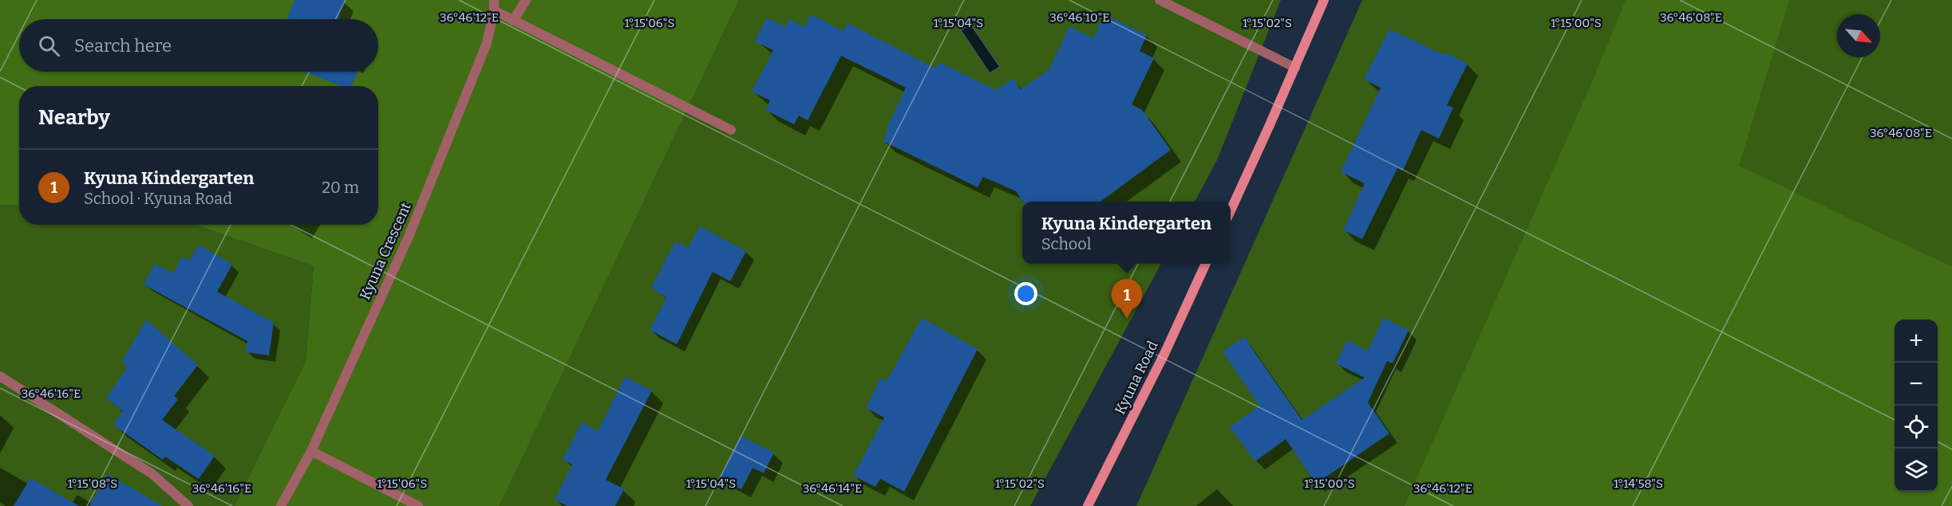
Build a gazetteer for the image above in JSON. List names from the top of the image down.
{
  "streets": {
    "main road": ["Kyuna Road"],
    "street": ["Kyuna Crescent"]
  },
  "north": "bottom right",
  "page": {
    "search": "Search here",
    "heading": "Nearby",
    "list": [
      {
        "mark": "1",
        "name": "Kyuna Kindergarten",
        "note": "School · Kyuna Road",
        "value": "20 m"
      }
    ],
    "popup": ["Kyuna Kindergarten", "School"],
    "pins": "1",
    "map_buttons": ["+", "−"]
  },
  "coordinates": [
    "36°46'12\"E",
    "36°46'10\"E",
    "36°46'08\"E",
    "1°15'06\"S",
    "1°15'04\"S",
    "1°15'02\"S",
    "1°15'00\"S",
    "36°46'16\"E",
    "1°15'08\"S",
    "1°14'58\"S",
    "36°46'14\"E"
  ]
}
